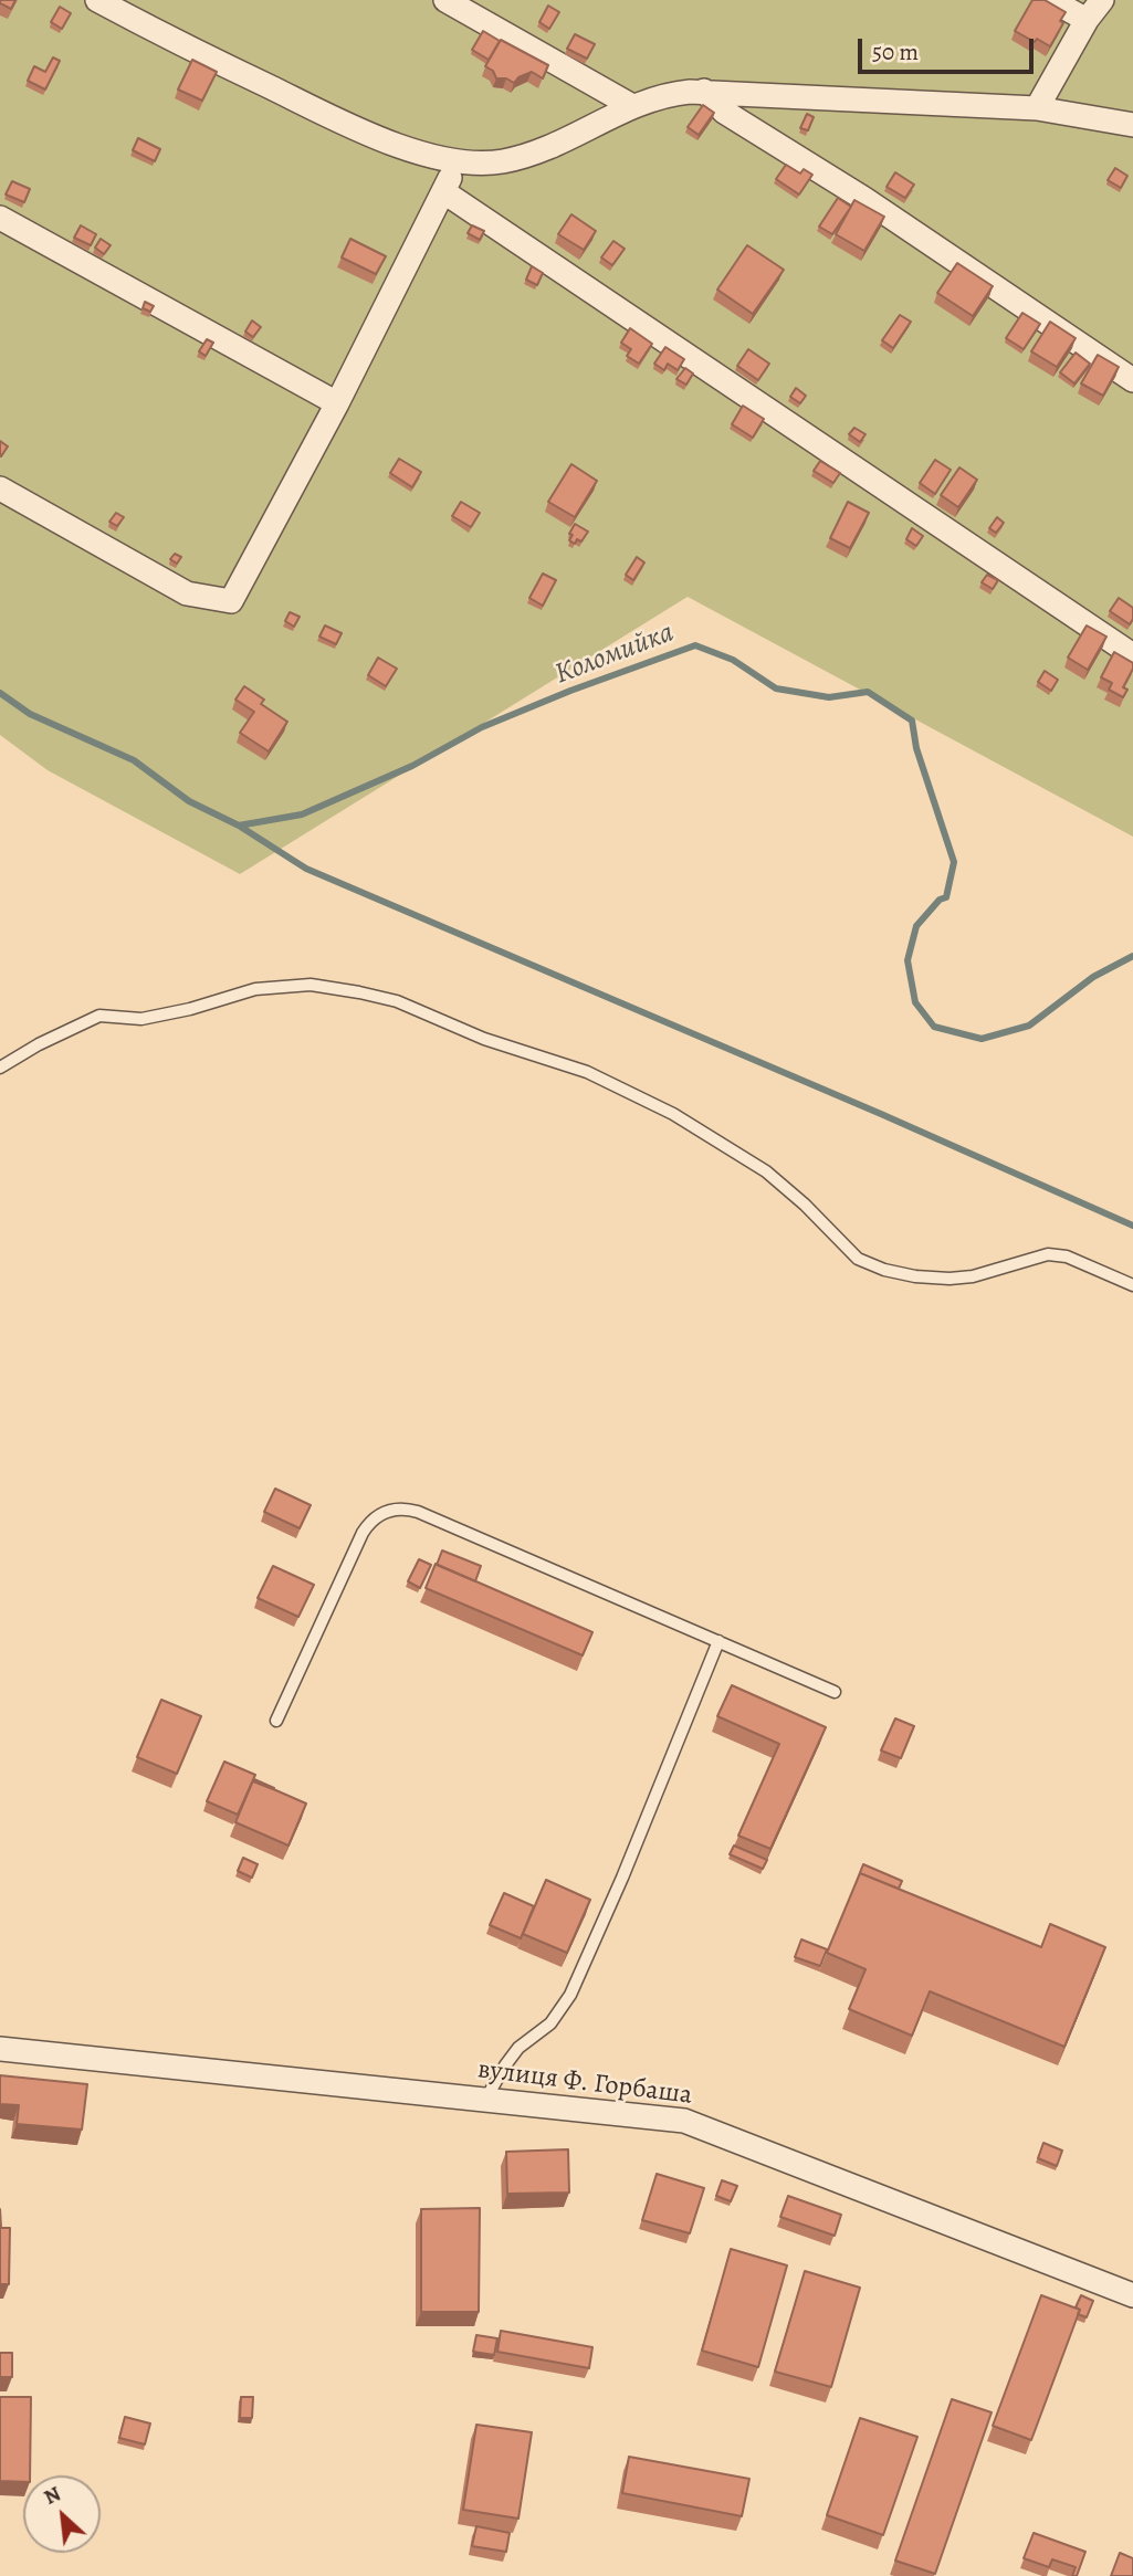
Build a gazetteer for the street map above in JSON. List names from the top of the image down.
{
  "streets": {
    "street": ["вулиця Ф. Горбаша"]
  },
  "water": ["Коломийка"],
  "scale_bar": "50 m",
  "north": "top left"
}
